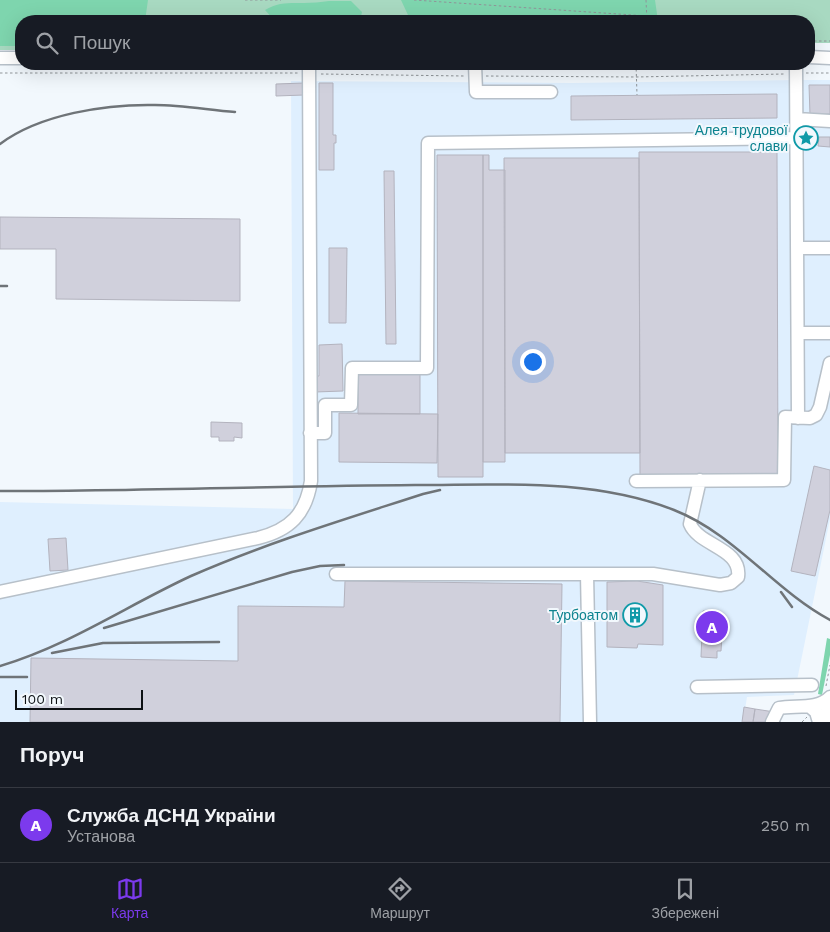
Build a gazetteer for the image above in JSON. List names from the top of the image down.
{
  "places": {
    "place": ["Алея трудової слави"],
    "building": ["Турбоатом"]
  },
  "scale_bar": "100 m",
  "page": {
    "search": "Пошук",
    "pins": "A",
    "scale": "100 m",
    "heading": "Поруч",
    "list": [
      {
        "mark": "A",
        "name": "Служба ДСНД України",
        "note": "Установа",
        "value": "250 m"
      }
    ],
    "nav": ["Карта", "Маршрут", "Збережені"]
  }
}
